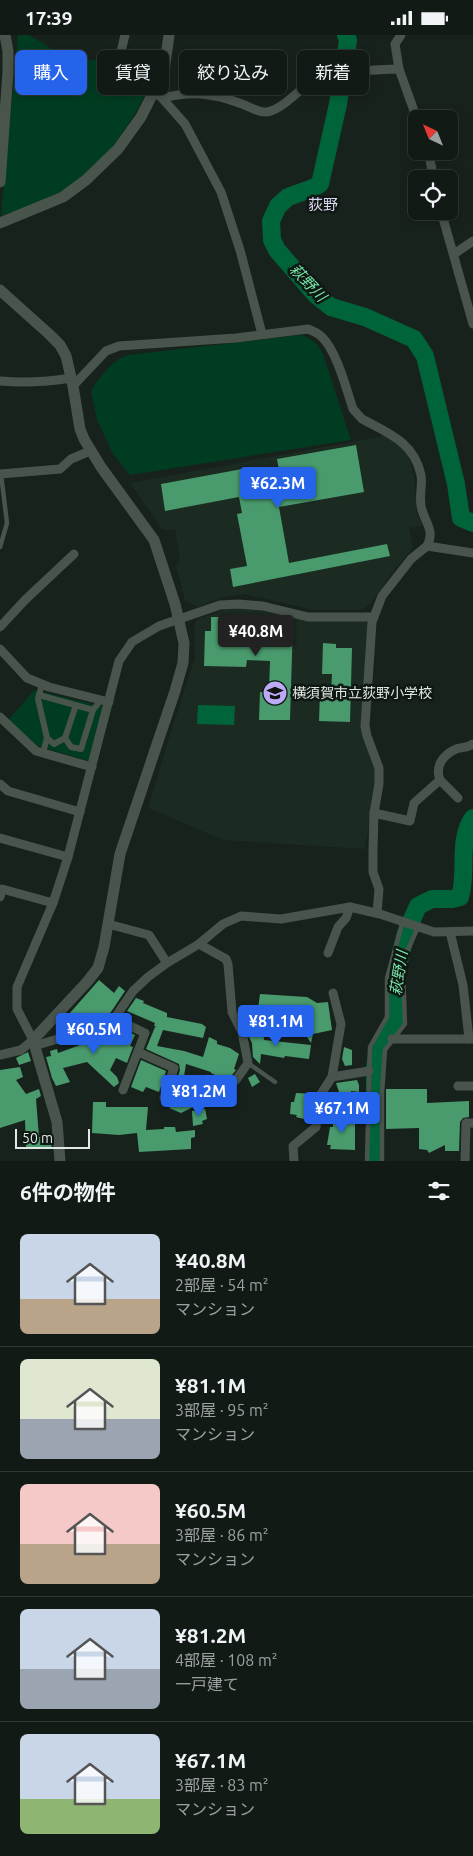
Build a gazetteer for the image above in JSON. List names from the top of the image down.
{
  "districts": ["荻野"],
  "water": ["萩野川"],
  "places": {
    "school or university": ["横須賀市立荻野小学校"]
  },
  "scale_bar": "50 m",
  "north": "top left",
  "page": {
    "status": "17:39",
    "chip": [
      "購入",
      "賃貸",
      "絞り込み",
      "新着"
    ],
    "price": [
      "¥62.3M",
      "¥40.8M",
      "¥81.1M",
      "¥60.5M",
      "¥81.2M",
      "¥67.1M"
    ],
    "scale": "50 m",
    "heading": "6件の物件",
    "list": [
      {
        "name": "¥40.8M",
        "note": "2部屋 · 54 m² · マンション"
      },
      {
        "name": "¥81.1M",
        "note": "3部屋 · 95 m² · マンション"
      },
      {
        "name": "¥60.5M",
        "note": "3部屋 · 86 m² · マンション"
      },
      {
        "name": "¥81.2M",
        "note": "4部屋 · 108 m² · 一戸建て"
      },
      {
        "name": "¥67.1M",
        "note": "3部屋 · 83 m² · マンション"
      }
    ]
  }
}
